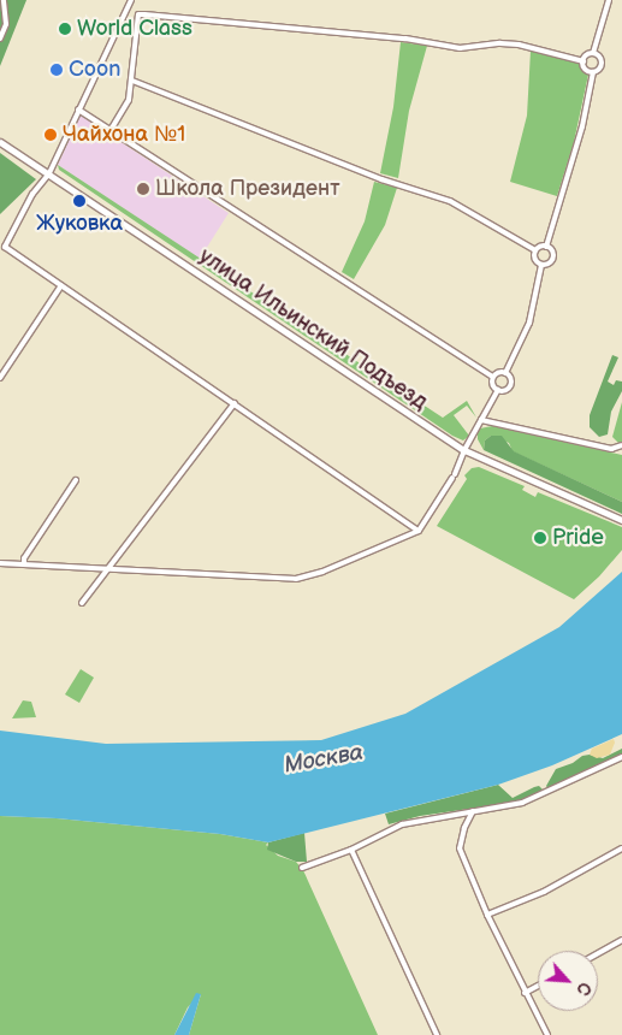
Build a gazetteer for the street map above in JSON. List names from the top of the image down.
{
  "streets": {
    "main road": ["улица Ильинский Подъезд"]
  },
  "water": ["Москва"],
  "places": [
    "World Class",
    "Coon",
    "Чайхона №1",
    "Школа Президент",
    "Жуковка",
    "Pride"
  ],
  "north": "bottom right"
}
